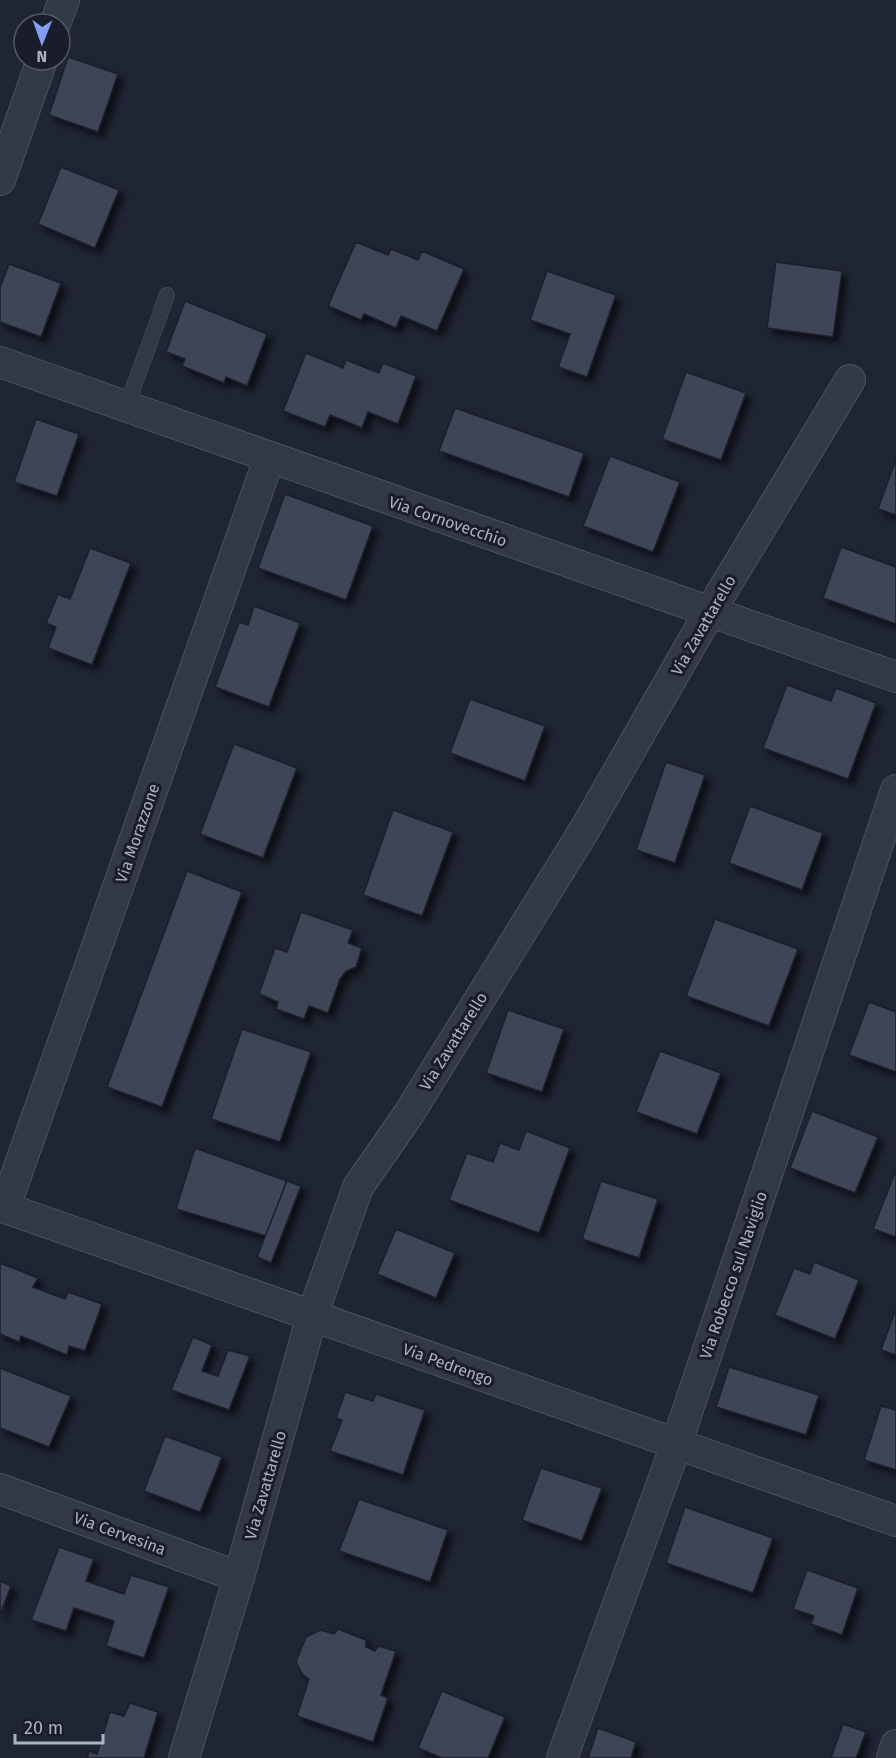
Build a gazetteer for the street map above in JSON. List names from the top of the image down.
{
  "streets": {
    "street": [
      "Via Cornovecchio",
      "Via Zavattarello",
      "Via Morazzone",
      "Via Robecco sul Naviglio",
      "Via Pedrengo",
      "Via Cervesina"
    ]
  },
  "crossings": [
    ["Via Cornovecchio", "Via Zavattarello"],
    ["Via Cornovecchio", "Via Morazzone"],
    ["Via Zavattarello", "Via Pedrengo"],
    ["Via Zavattarello", "Via Cervesina"],
    ["Via Morazzone", "Via Pedrengo"],
    ["Via Robecco sul Naviglio", "Via Pedrengo"]
  ],
  "scale_bar": "20 m",
  "north": "bottom"
}
